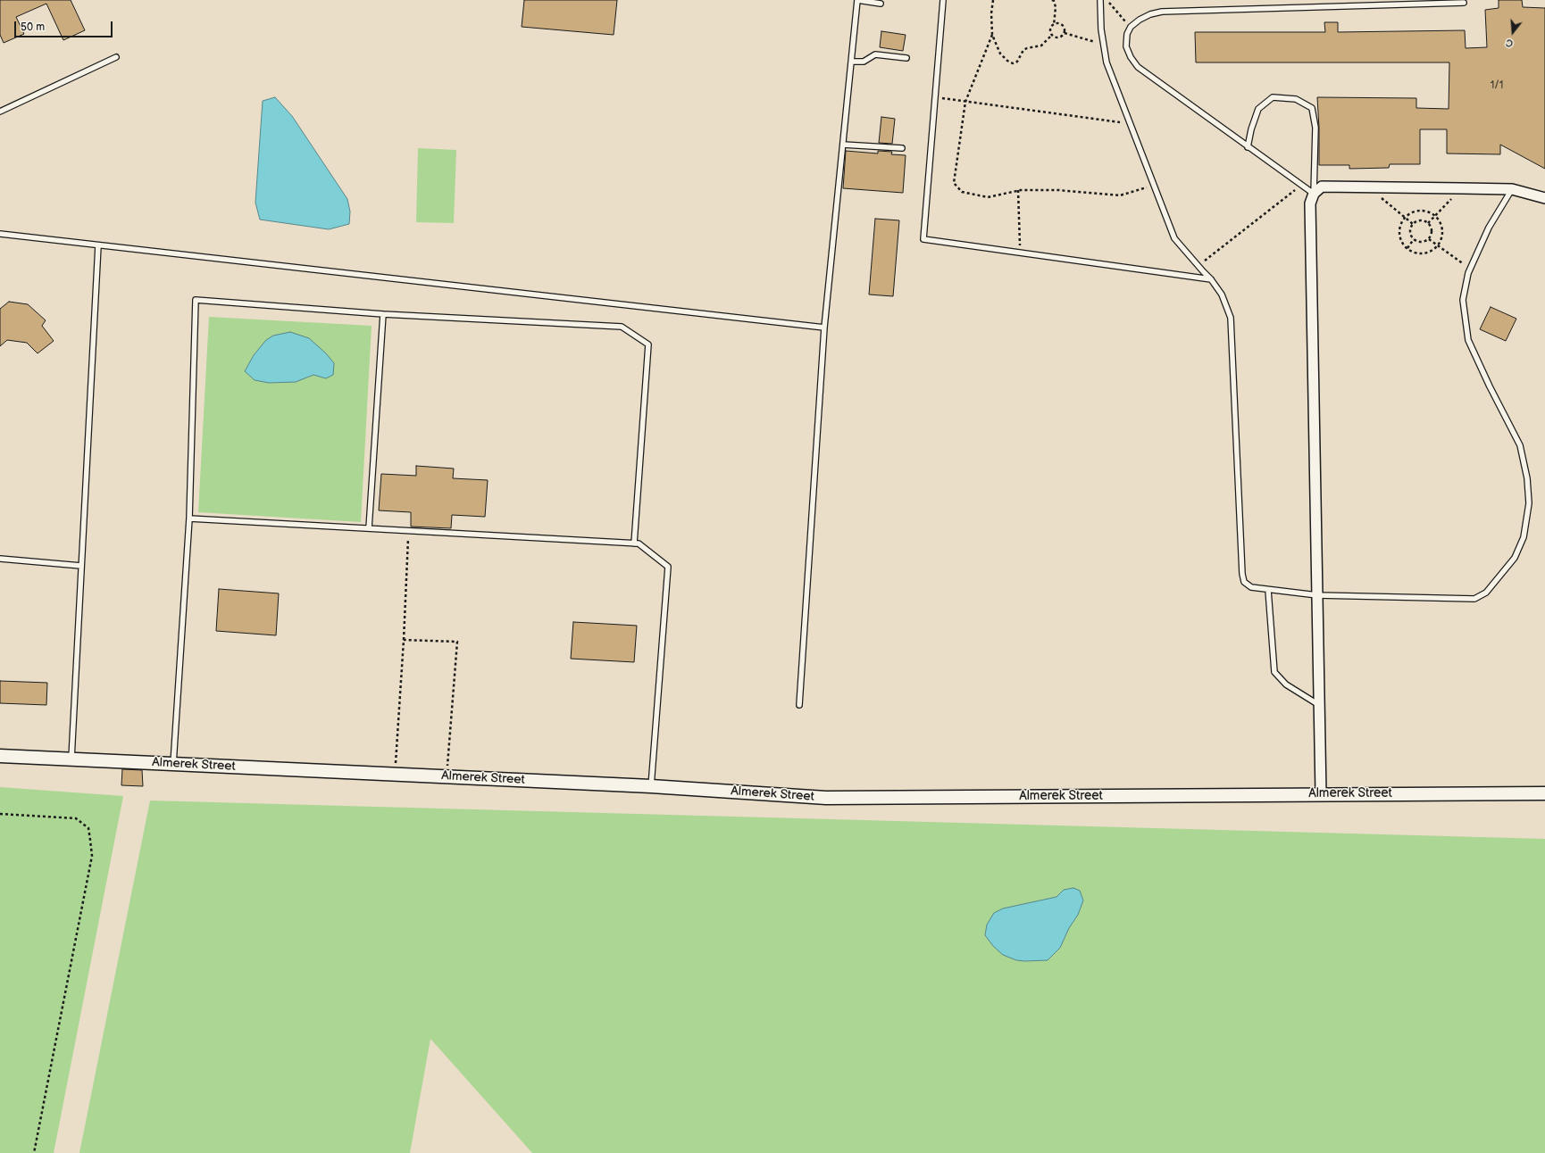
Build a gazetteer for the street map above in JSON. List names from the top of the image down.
{
  "streets": {
    "street": ["Almerek Street"]
  },
  "house_numbers": ["1/1"],
  "scale_bar": "50 m",
  "north": "bottom"
}
